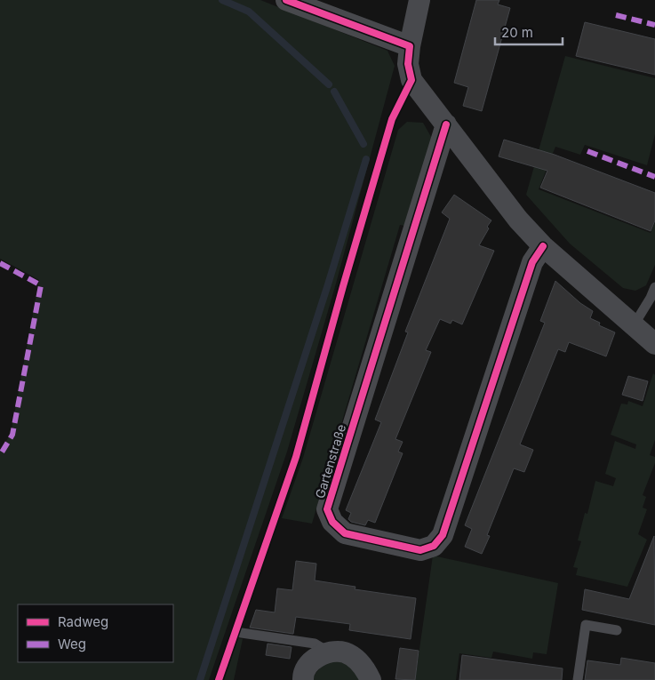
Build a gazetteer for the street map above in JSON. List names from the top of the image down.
{
  "streets": {
    "street": ["Gartenstraße"]
  },
  "legend": ["Radweg", "Weg"],
  "scale_bar": "20 m"
}
